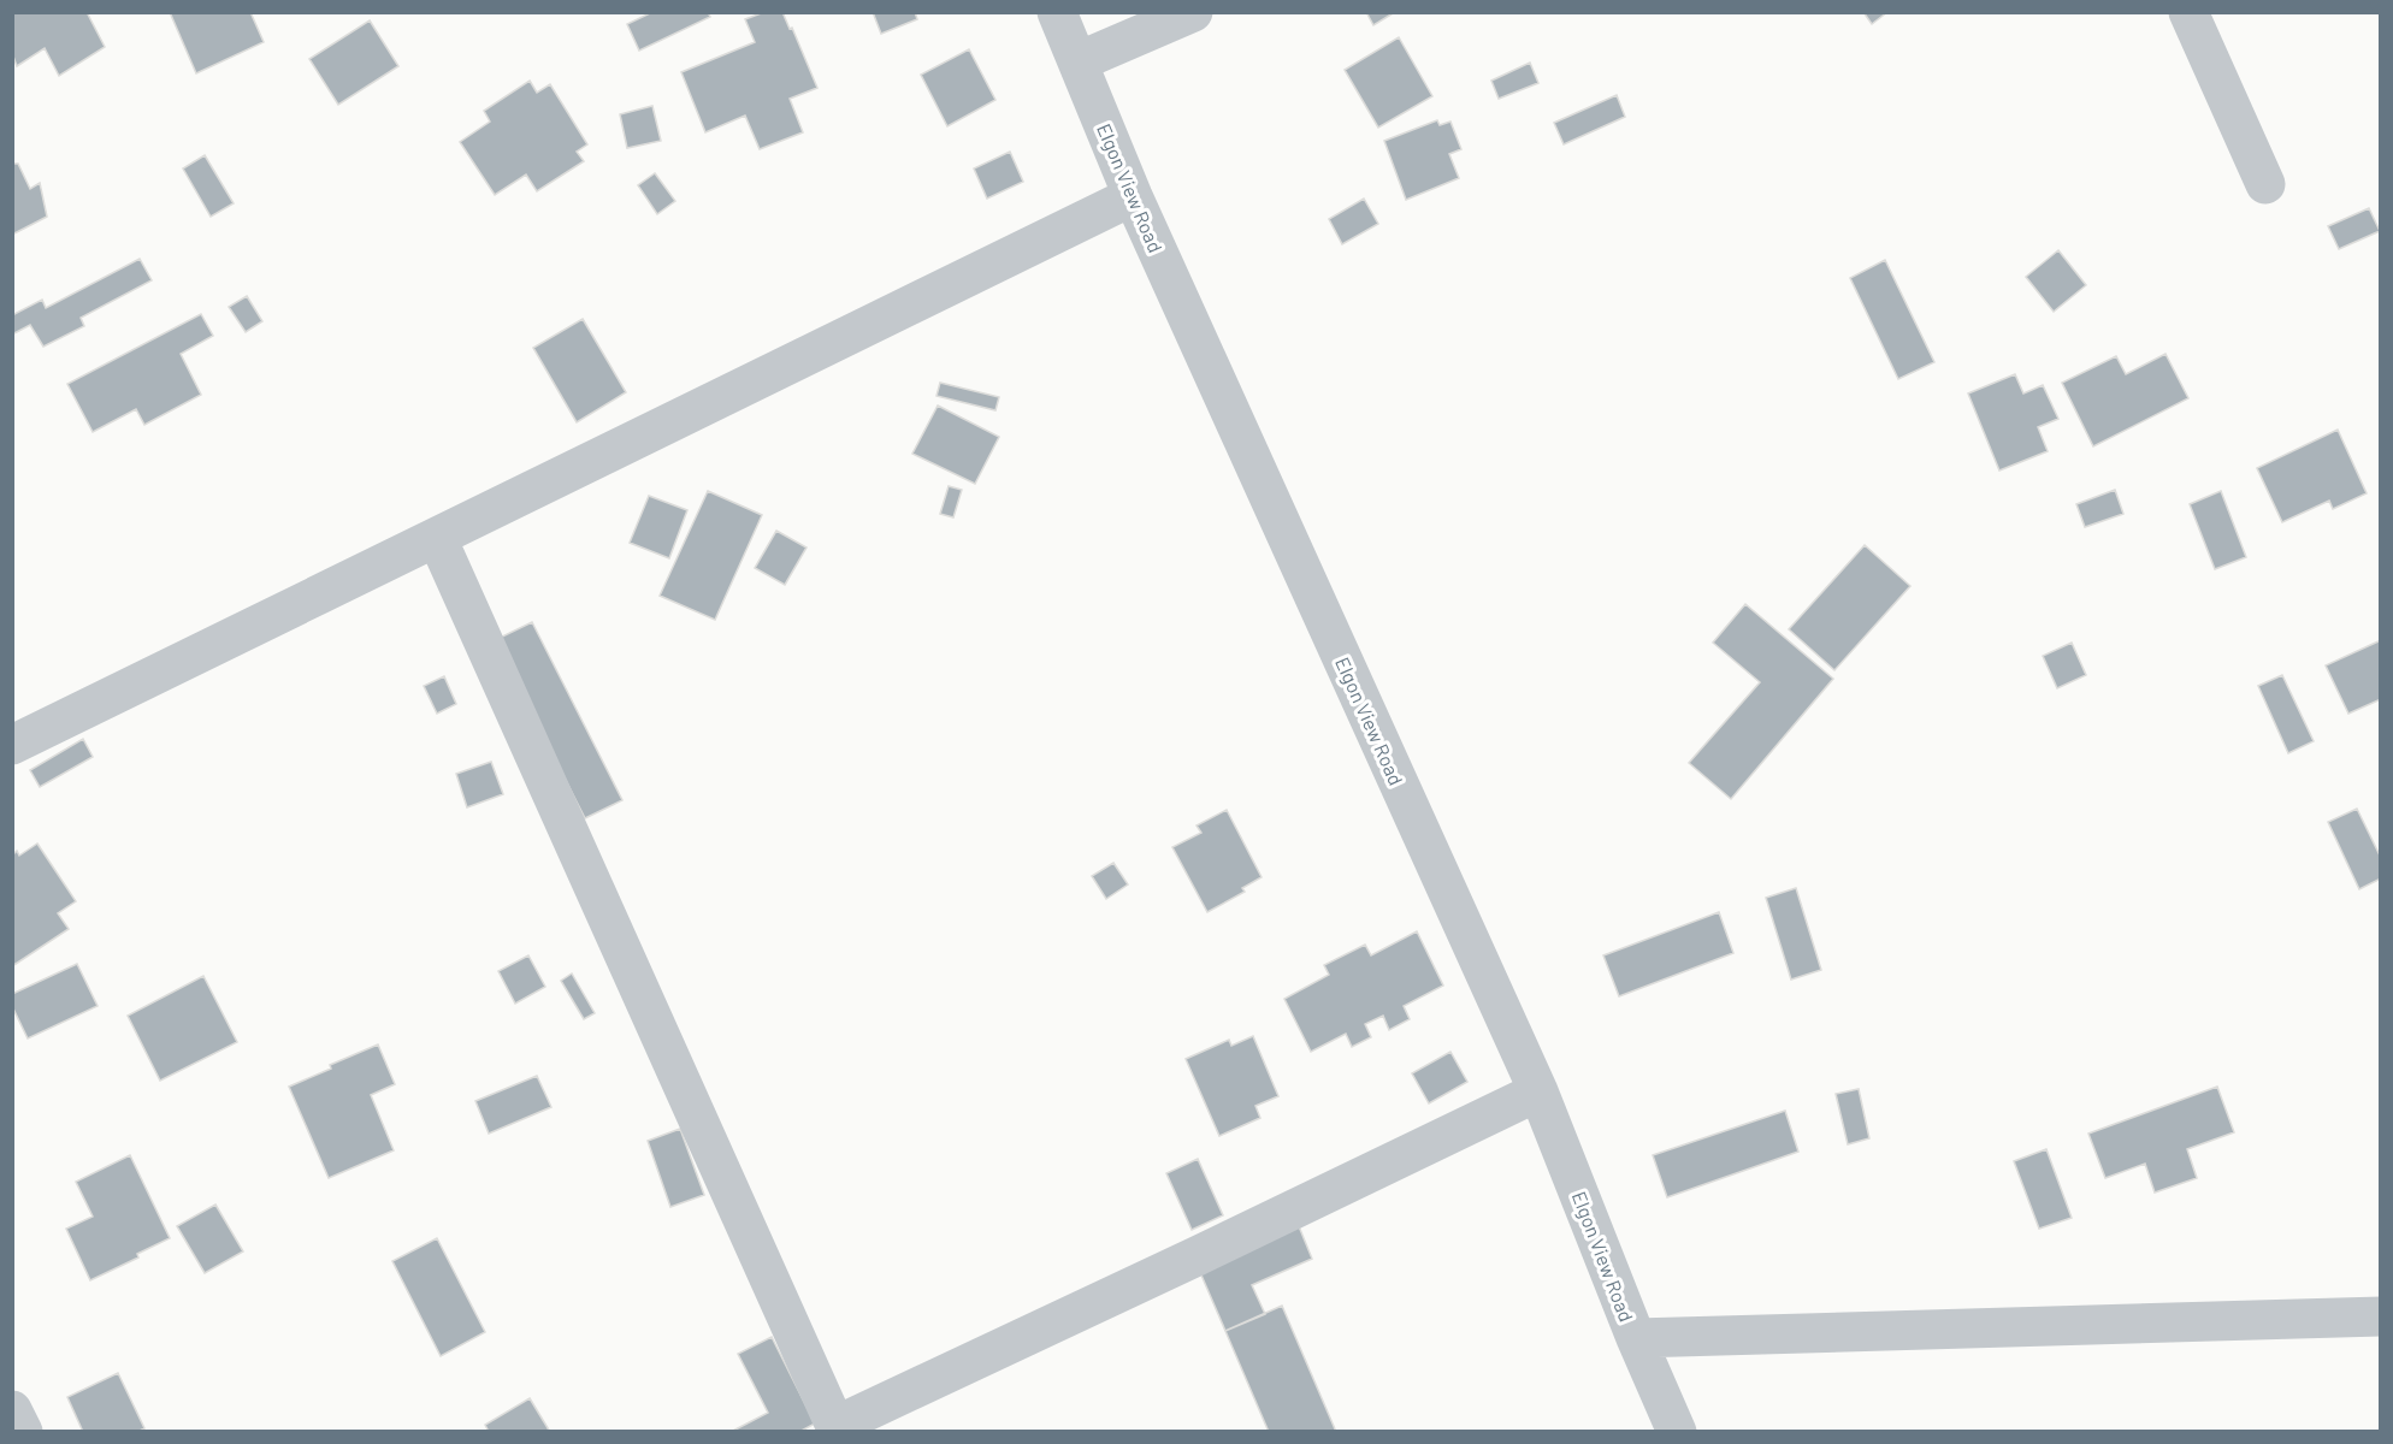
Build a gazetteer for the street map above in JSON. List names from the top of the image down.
{
  "streets": {
    "street": ["Elgon View Road"]
  }
}
